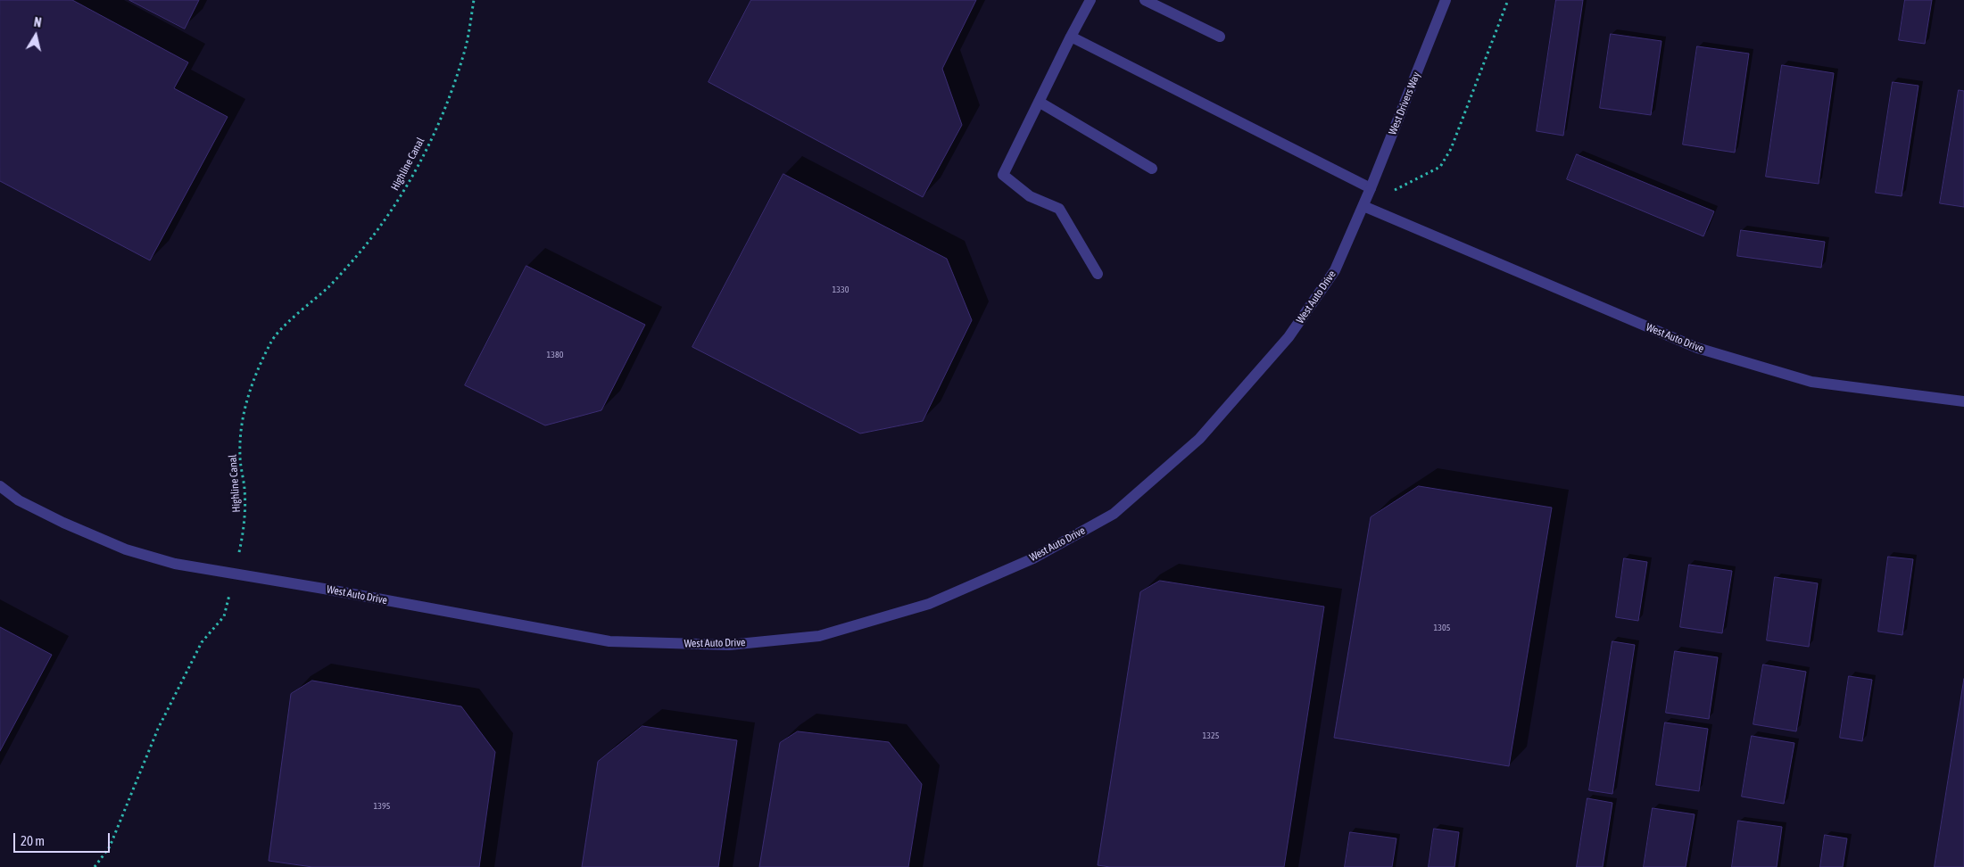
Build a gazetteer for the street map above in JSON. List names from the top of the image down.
{
  "streets": {
    "street": ["West Drivers Way", "West Auto Drive"],
    "path": ["Highline Canal"]
  },
  "crossings": [
    ["West Drivers Way", "West Auto Drive"],
    ["Highline Canal", "West Auto Drive"]
  ],
  "house_numbers": [
    "1330",
    "1380",
    "1305",
    "1325",
    "1395"
  ],
  "scale_bar": "20 m",
  "north": "top"
}
